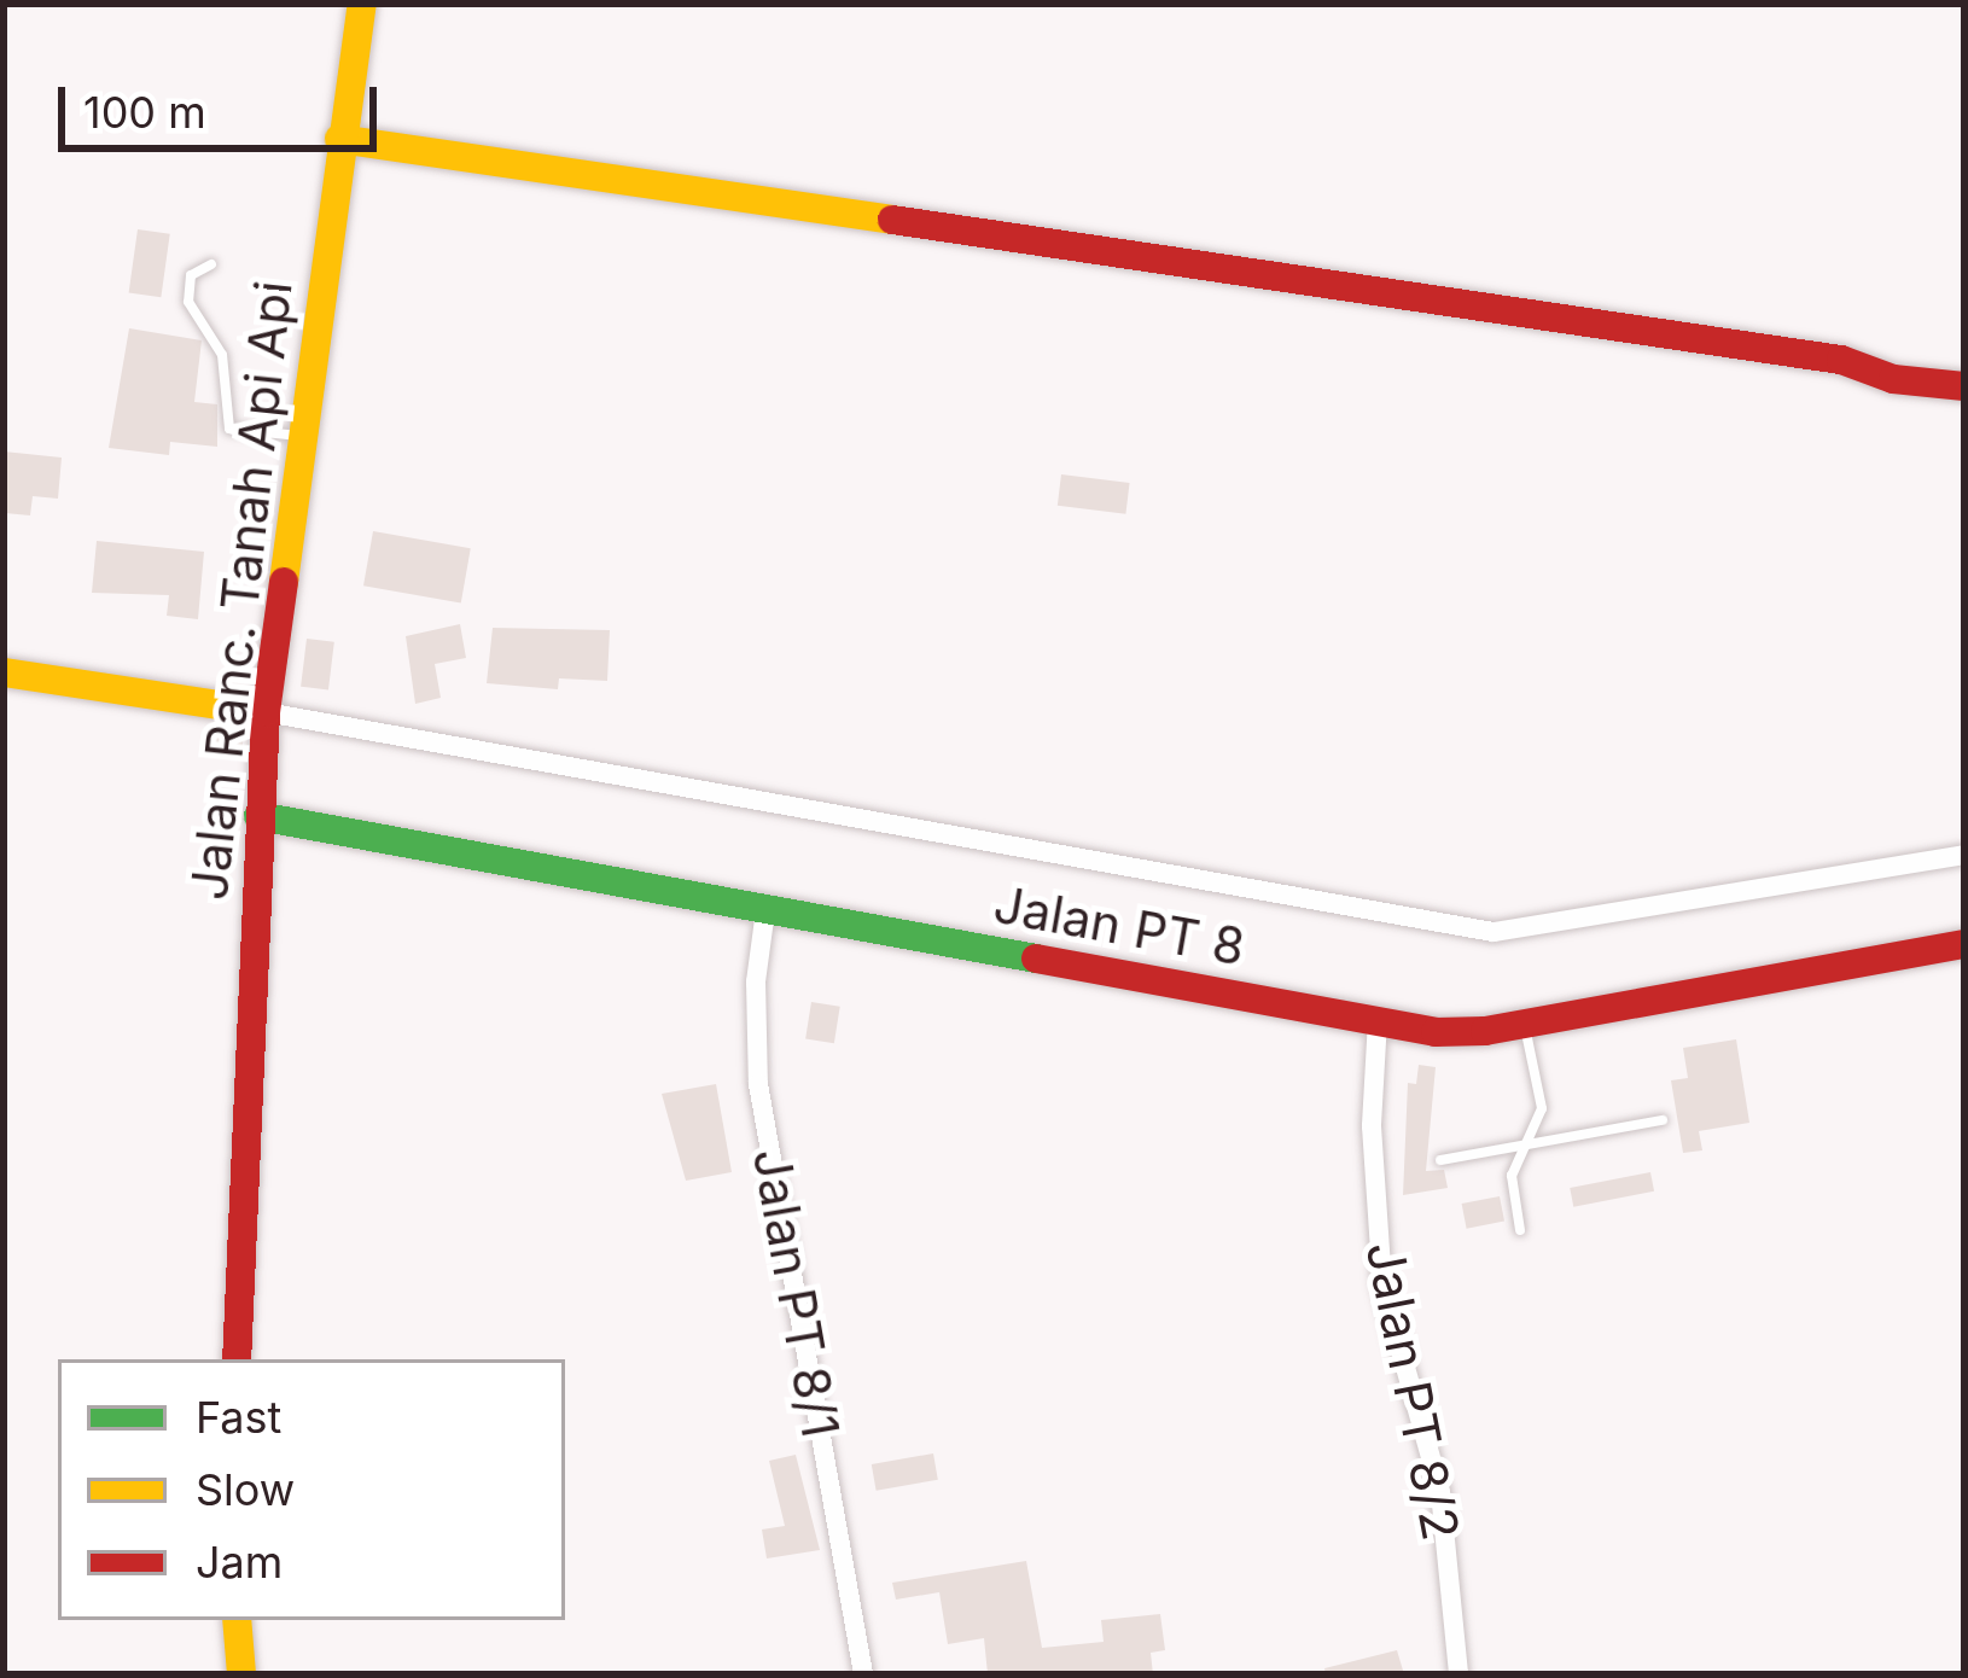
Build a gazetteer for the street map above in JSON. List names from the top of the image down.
{
  "streets": {
    "street": [
      "Jalan Ranc. Tanah Api Api",
      "Jalan PT 8",
      "Jalan PT 8/1",
      "Jalan PT 8/2"
    ]
  },
  "crossings": [
    ["Jalan Ranc. Tanah Api Api", "Jalan PT 8"],
    ["Jalan PT 8", "Jalan PT 8/1"],
    ["Jalan PT 8", "Jalan PT 8/2"]
  ],
  "legend": ["Fast", "Slow", "Jam"],
  "scale_bar": "100 m"
}
